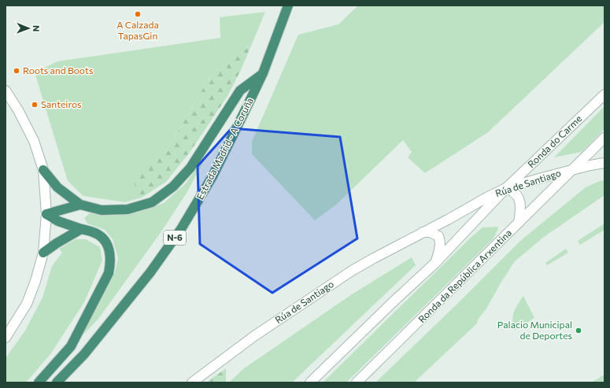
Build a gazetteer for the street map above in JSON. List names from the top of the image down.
{
  "streets": {
    "highway": ["Estrada Madrid - A Coruña", "N-6"],
    "street": ["Ronda do Carme", "Rúa de Santiago", "Ronda da República Arxentina"]
  },
  "crossings": [
    ["Ronda do Carme", "Rúa de Santiago"],
    ["Rúa de Santiago", "Ronda da República Arxentina"]
  ],
  "places": [
    "A Calzada TapasGin",
    "Roots and Boots",
    "Santeiros",
    "Palacio Municipal de Deportes"
  ],
  "north": "right"
}
